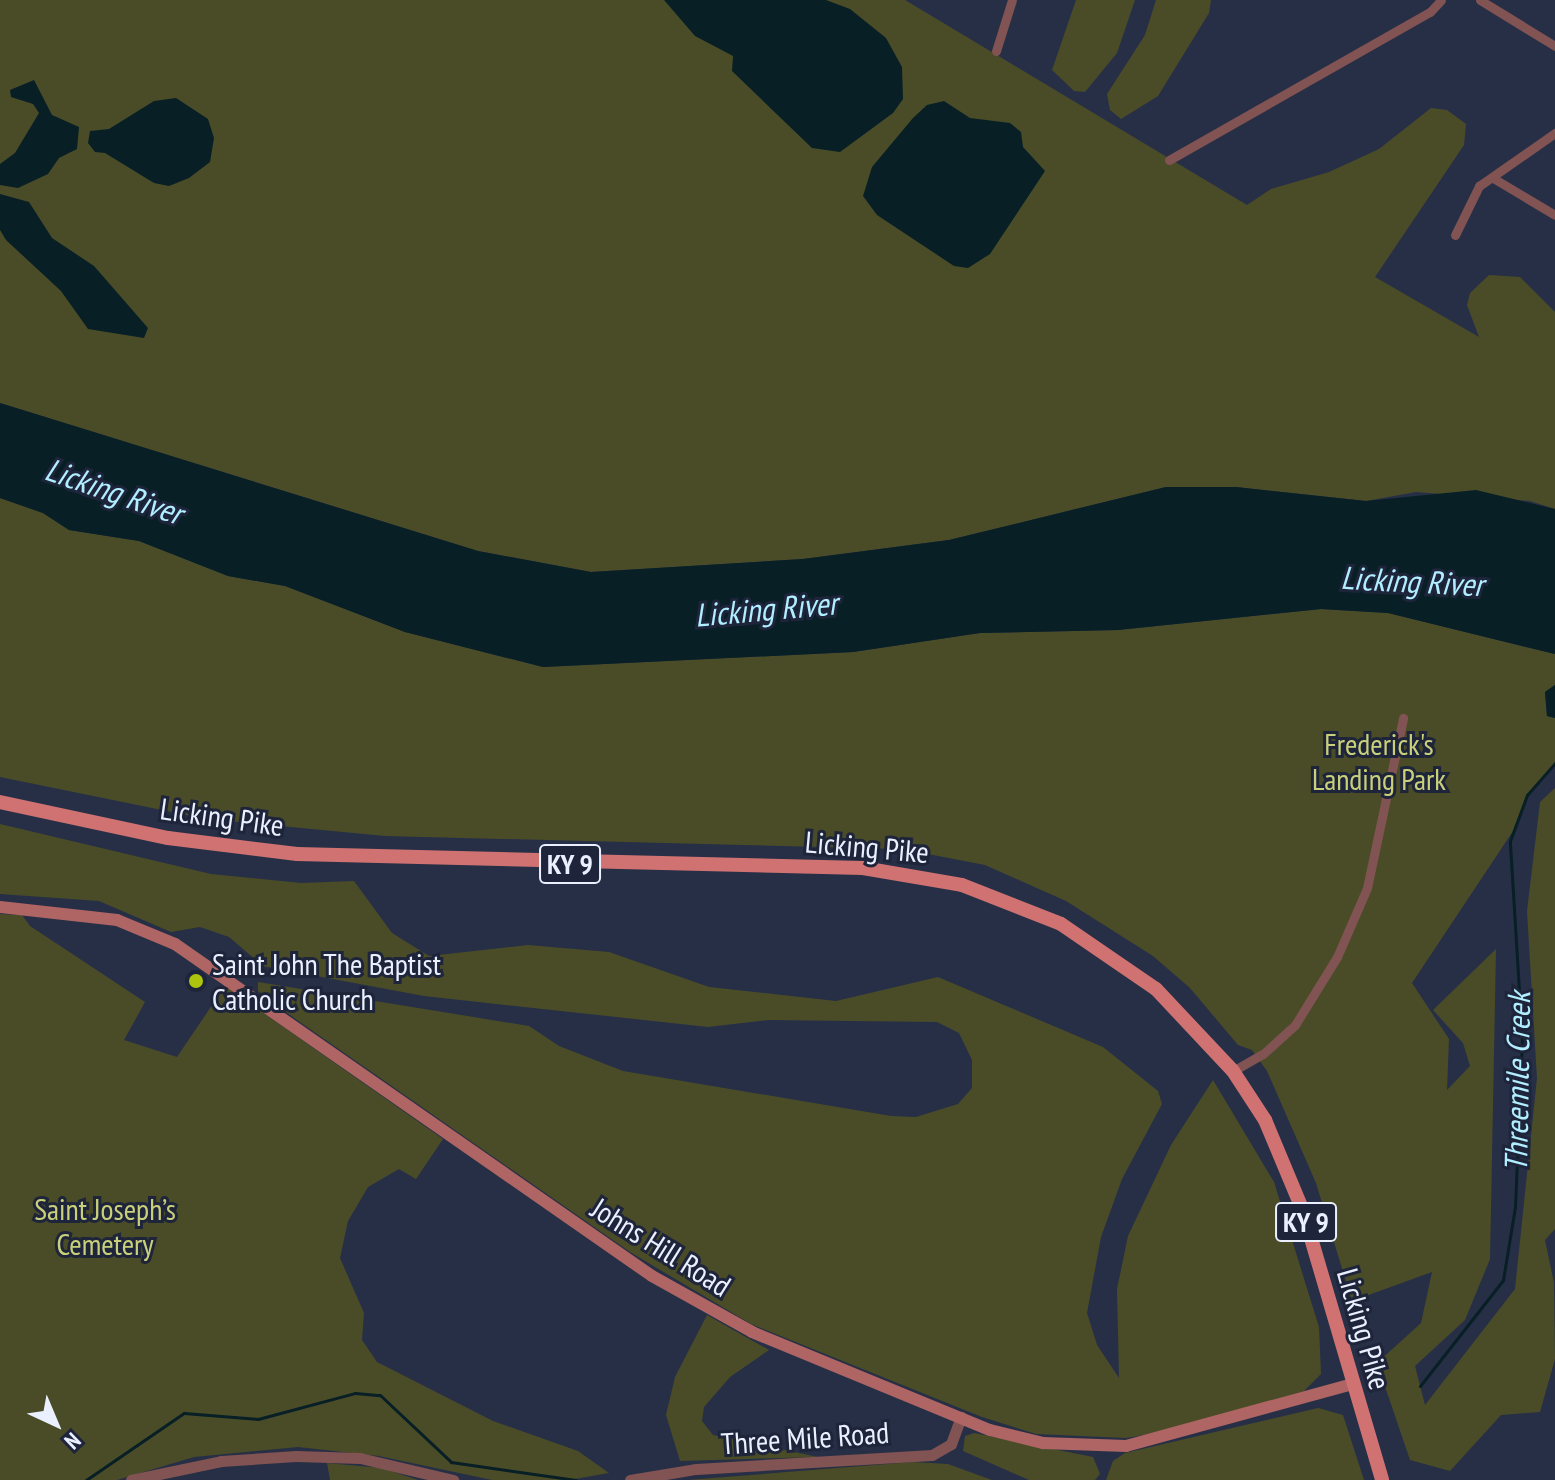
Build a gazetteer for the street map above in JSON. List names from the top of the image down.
{
  "streets": {
    "main road": ["Licking Pike", "KY 9", "Johns Hill Road"],
    "street": ["Three Mile Road"]
  },
  "crossings": [
    ["Licking Pike", "Johns Hill Road"],
    ["Johns Hill Road", "Three Mile Road"]
  ],
  "water": ["Licking River", "Threemile Creek"],
  "parks": ["Frederick's Landing Park", "Saint Joseph’s Cemetery"],
  "places": ["Saint John The Baptist Catholic Church"],
  "north": "bottom right"
}
